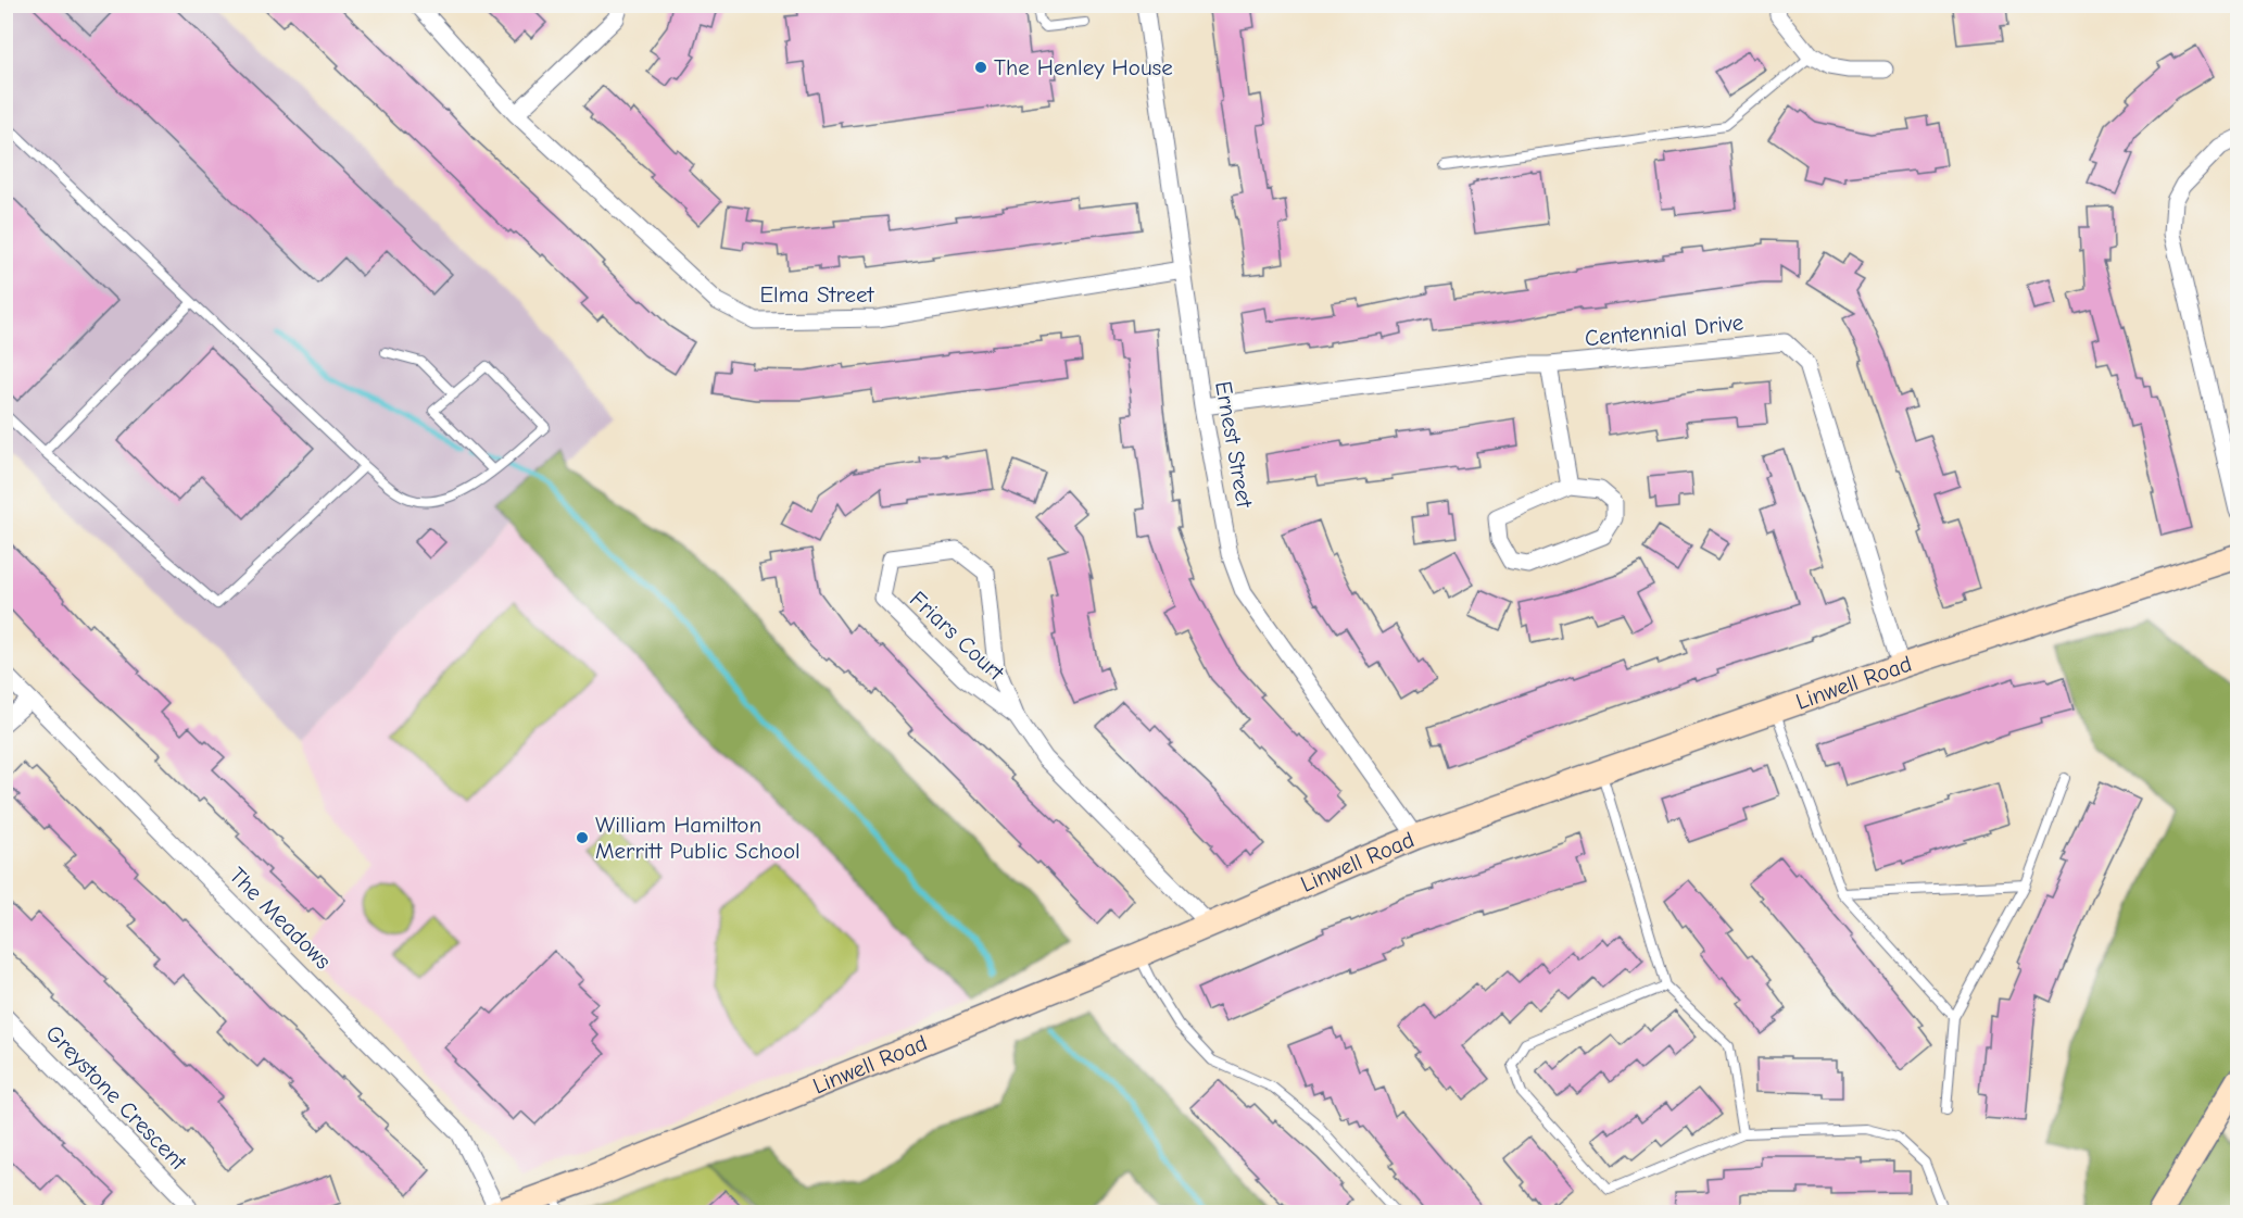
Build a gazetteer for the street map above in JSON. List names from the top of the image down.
{
  "streets": {
    "main road": ["Linwell Road"],
    "street": [
      "Elma Street",
      "Centennial Drive",
      "Ernest Street",
      "Friars Court",
      "The Meadows",
      "Greystone Crescent"
    ]
  },
  "crossings": [
    ["Elma Street", "Ernest Street"],
    ["Centennial Drive", "Ernest Street"],
    ["Centennial Drive", "Linwell Road"],
    ["Ernest Street", "Linwell Road"],
    ["Friars Court", "Linwell Road"],
    ["Linwell Road", "The Meadows"]
  ],
  "places": ["The Henley House", "William Hamilton Merritt Public School"]
}
